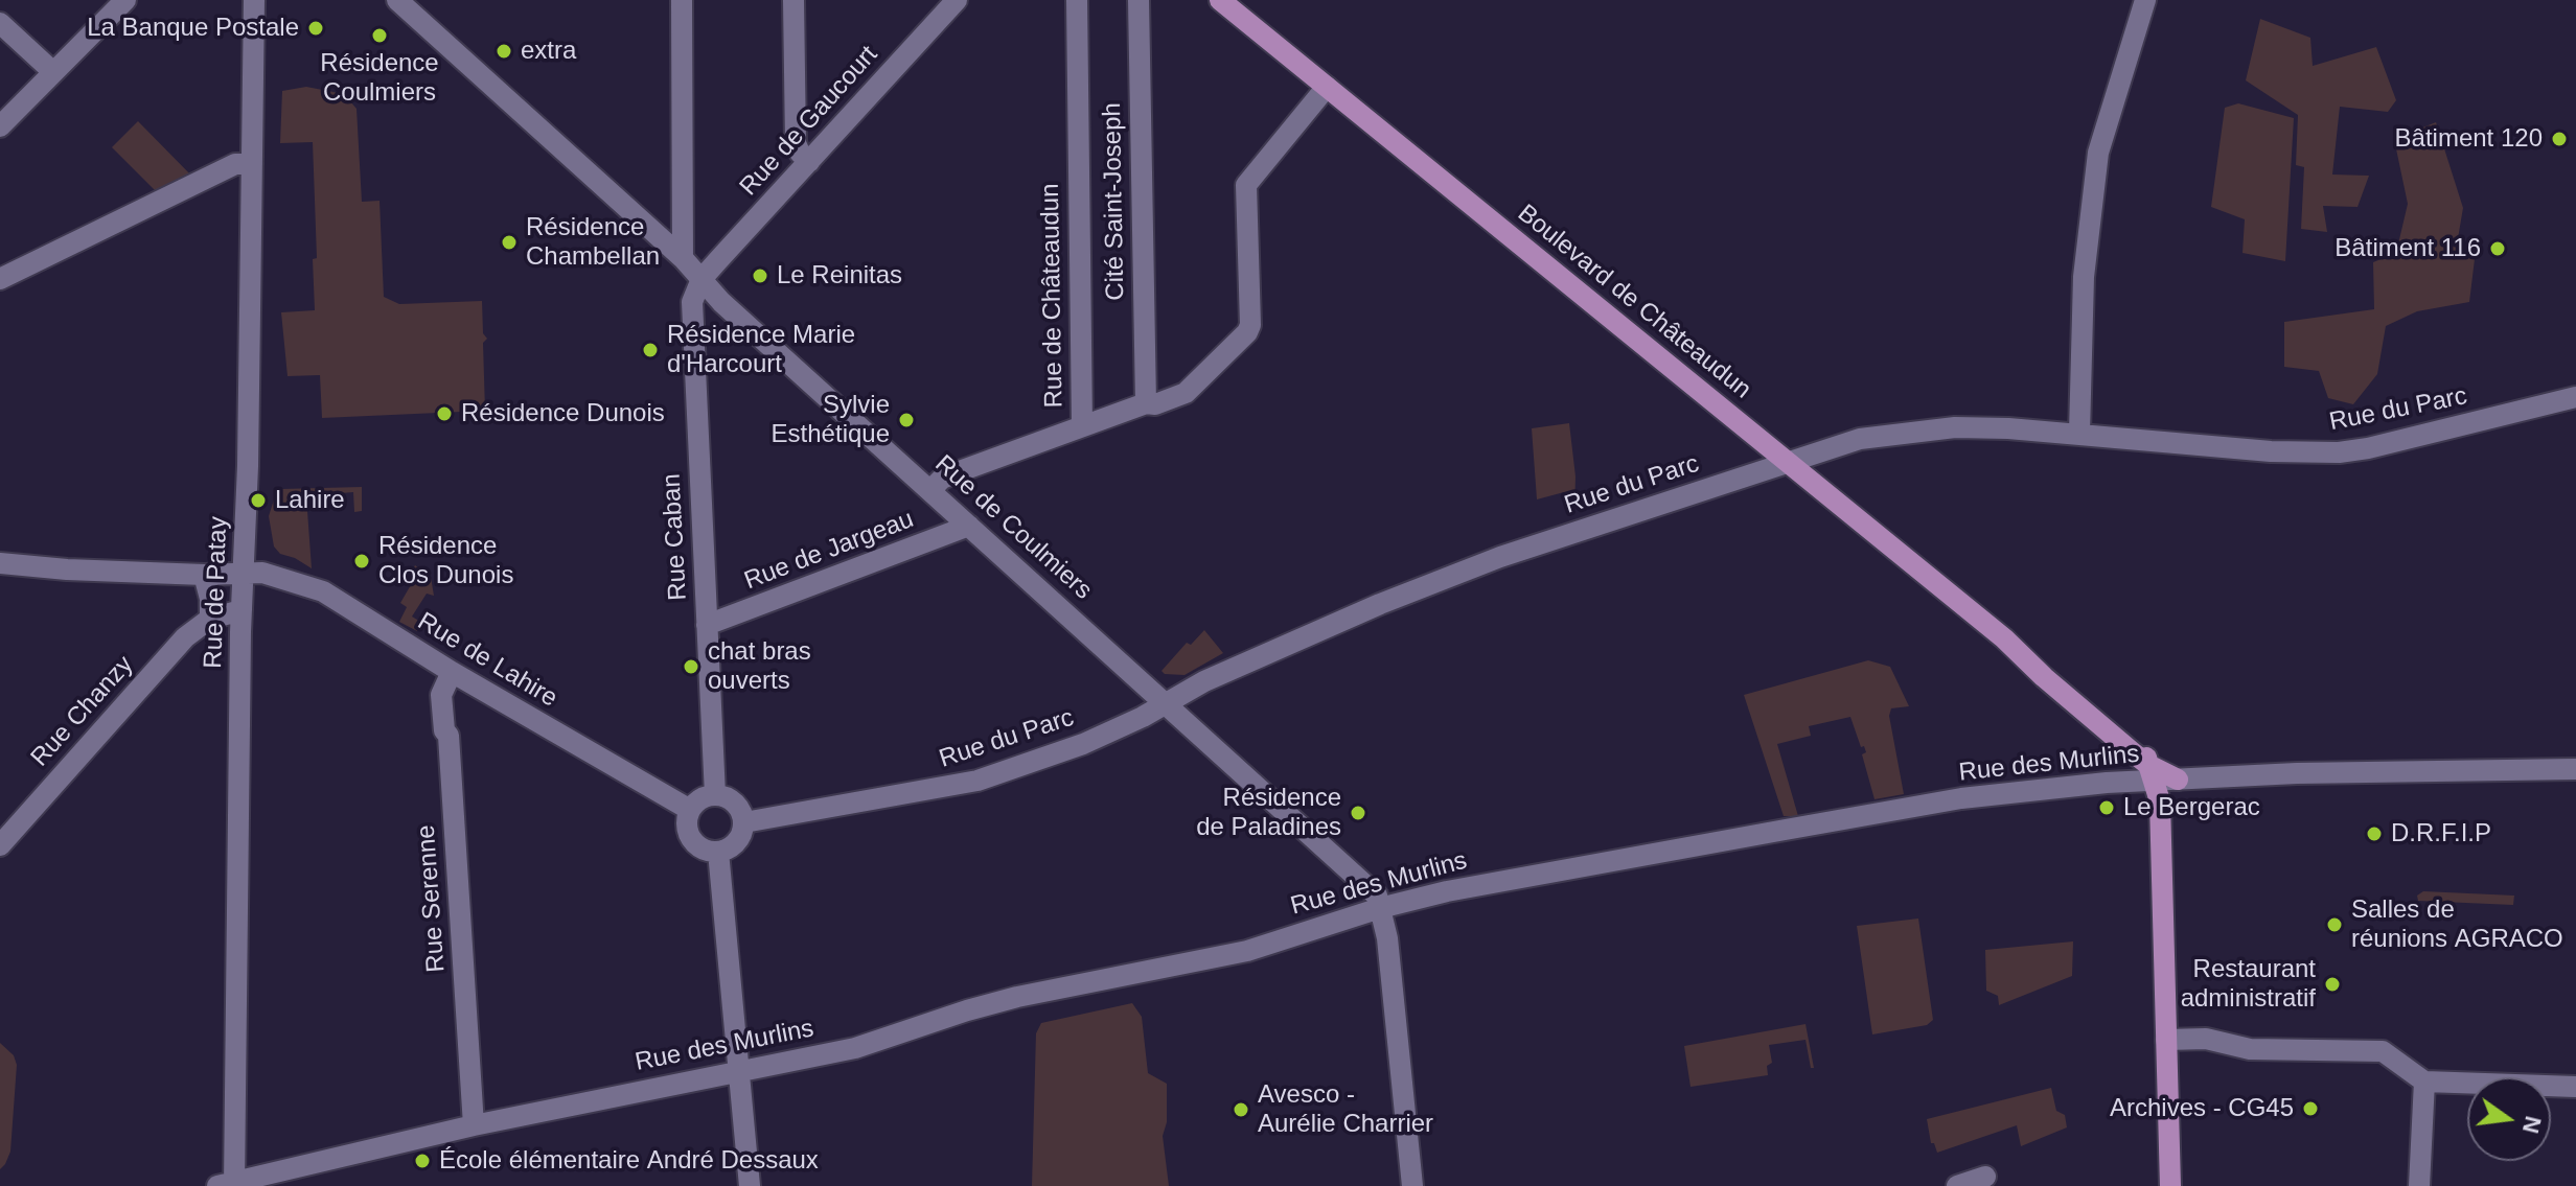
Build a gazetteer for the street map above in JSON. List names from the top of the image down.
{
  "streets": {
    "main road": ["Boulevard de Châteaudun"],
    "street": [
      "Rue de Gaucourt",
      "Cité Saint-Joseph",
      "Rue de Châteaudun",
      "Rue du Parc",
      "Rue de Coulmiers",
      "Rue Caban",
      "Rue de Jargeau",
      "Rue de Patay",
      "Rue de Lahire",
      "Rue Chanzy",
      "Rue des Murlins",
      "Rue Serenne"
    ]
  },
  "crossings": [
    ["Rue de Gaucourt", "Rue de Coulmiers"],
    ["Rue de Gaucourt", "Rue Caban"],
    ["Rue de Châteaudun", "Rue de Coulmiers"],
    ["Boulevard de Châteaudun", "Rue du Parc"],
    ["Boulevard de Châteaudun", "Rue des Murlins"],
    ["Rue du Parc", "Rue de Coulmiers"],
    ["Rue du Parc", "Rue Caban"],
    ["Rue du Parc", "Rue de Lahire"],
    ["Rue de Coulmiers", "Rue Caban"],
    ["Rue de Coulmiers", "Rue de Jargeau"],
    ["Rue de Coulmiers", "Rue des Murlins"],
    ["Rue Caban", "Rue de Jargeau"],
    ["Rue Caban", "Rue de Lahire"],
    ["Rue de Patay", "Rue de Lahire"],
    ["Rue de Patay", "Rue Chanzy"],
    ["Rue de Patay", "Rue des Murlins"],
    ["Rue de Lahire", "Rue Serenne"],
    ["Rue des Murlins", "Rue Serenne"]
  ],
  "places": [
    "La Banque Postale",
    "Résidence Coulmiers",
    "extra",
    "Bâtiment 120",
    "Résidence Chambellan",
    "Bâtiment 116",
    "Le Reinitas",
    "Résidence Marie d'Harcourt",
    "Résidence Dunois",
    "Sylvie Esthétique",
    "Lahire",
    "Résidence Clos Dunois",
    "chat bras ouverts",
    "Le Bergerac",
    "Résidence de Paladines",
    "D.R.F.I.P",
    "Salles de réunions AGRACO",
    "Restaurant administratif",
    "Archives - CG45",
    "Avesco - Aurélie Charrier",
    "École élémentaire André Dessaux"
  ],
  "north": "right"
}
